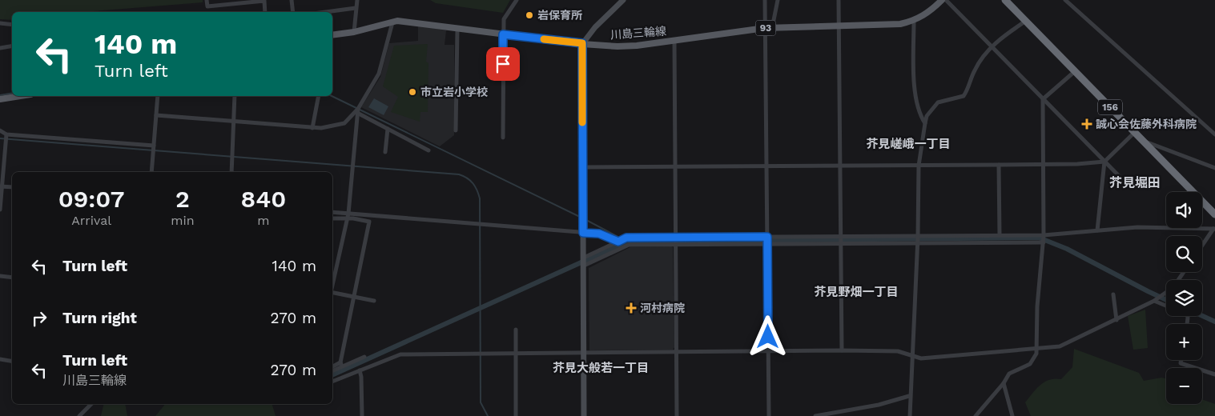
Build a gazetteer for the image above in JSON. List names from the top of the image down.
{
  "streets": {
    "highway": ["156"],
    "main road": ["93", "川島三輪線"]
  },
  "districts": [
    "芥見嵯峨一丁目",
    "芥見堀田",
    "芥見野畑一丁目",
    "芥見大般若一丁目"
  ],
  "places": {
    "other": ["岩保育所", "市立岩小学校"],
    "health": ["誠心会佐藤外科病院", "河村病院"]
  },
  "page": {
    "turn": ["140 m", "Turn left"],
    "eta": [
      "09:07",
      "Arrival",
      "2",
      "min",
      "840",
      "m"
    ],
    "map_buttons": ["+", "−"],
    "list": [
      {
        "name": "Turn left",
        "value": "140 m"
      },
      {
        "name": "Turn right",
        "value": "270 m"
      },
      {
        "name": "Turn left",
        "note": "川島三輪線",
        "value": "270 m"
      }
    ]
  }
}
